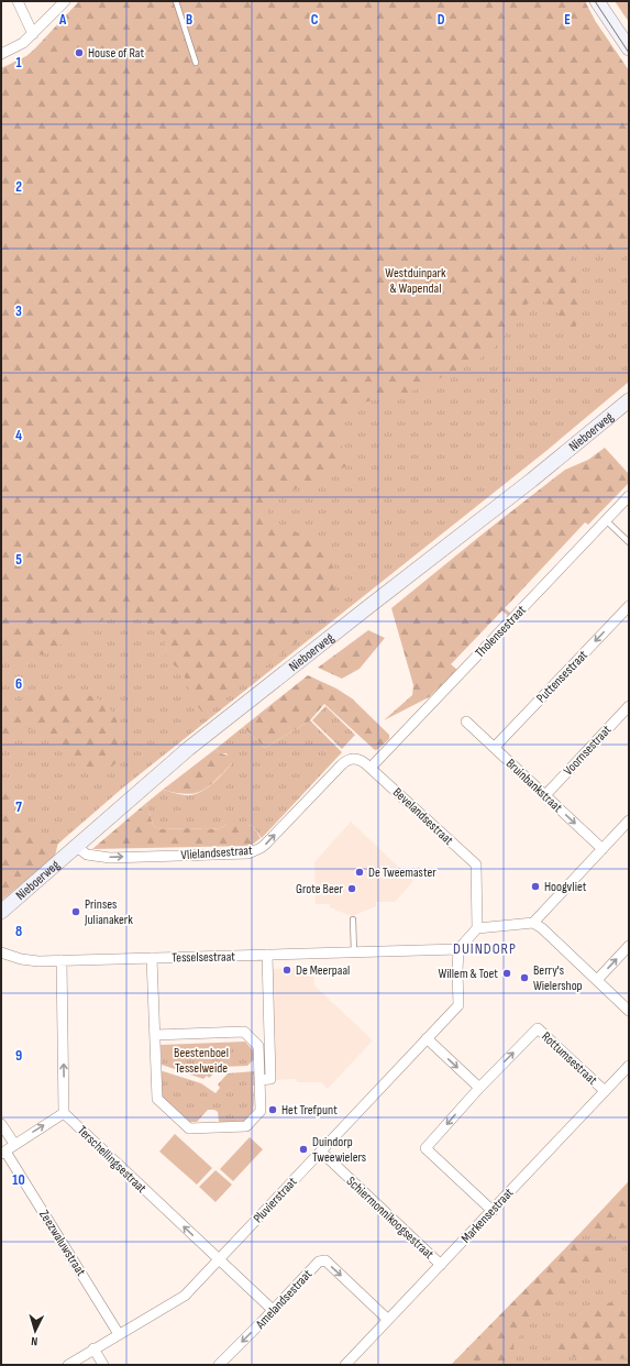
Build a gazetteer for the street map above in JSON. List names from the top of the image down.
{
  "streets": {
    "street": [
      "Nieboerweg",
      "Tholensestraat",
      "Puttensestraat",
      "Voornsestraat",
      "Bruinbankstraat",
      "Bevelandsestraat",
      "Vlielandsestraat",
      "Tesselsestraat",
      "Rottumsestraat",
      "Terschellingsestraat",
      "Pluvierstraat",
      "Markensestraat",
      "Schiermonnikoogsestraat",
      "Zeezwaluwstraat",
      "Amelandsestraat"
    ]
  },
  "crossings": [
    ["Nieboerweg", "Vlielandsestraat"],
    ["Tholensestraat", "Bevelandsestraat"],
    ["Tholensestraat", "Vlielandsestraat"],
    ["Puttensestraat", "Bruinbankstraat"],
    ["Voornsestraat", "Bruinbankstraat"],
    ["Bevelandsestraat", "Vlielandsestraat"],
    ["Tesselsestraat", "Pluvierstraat"],
    ["Rottumsestraat", "Markensestraat"],
    ["Terschellingsestraat", "Pluvierstraat"],
    ["Terschellingsestraat", "Amelandsestraat"],
    ["Pluvierstraat", "Schiermonnikoogsestraat"],
    ["Pluvierstraat", "Zeezwaluwstraat"],
    ["Markensestraat", "Schiermonnikoogsestraat"],
    ["Markensestraat", "Amelandsestraat"]
  ],
  "one_way": [
    "Puttensestraat",
    "Bruinbankstraat",
    "Vlielandsestraat",
    "Terschellingsestraat"
  ],
  "districts": ["DUINDORP"],
  "parks": ["Westduinpark & Wapendal", "Beestenboel Tesselweide"],
  "places": [
    "House of Rat",
    "De Tweemaster",
    "Hoogvliet",
    "Grote Beer",
    "Prinses Julianakerk",
    "De Meerpaal",
    "Willem & Toet",
    "Berry's Wielershop",
    "Het Trefpunt",
    "Duindorp Tweewielers"
  ],
  "north": "bottom",
  "grid": {
    "columns": [
      "A",
      "B",
      "C",
      "D",
      "E"
    ],
    "rows": [
      "1",
      "2",
      "3",
      "4",
      "5",
      "6",
      "7",
      "8",
      "9",
      "10"
    ]
  }
}
